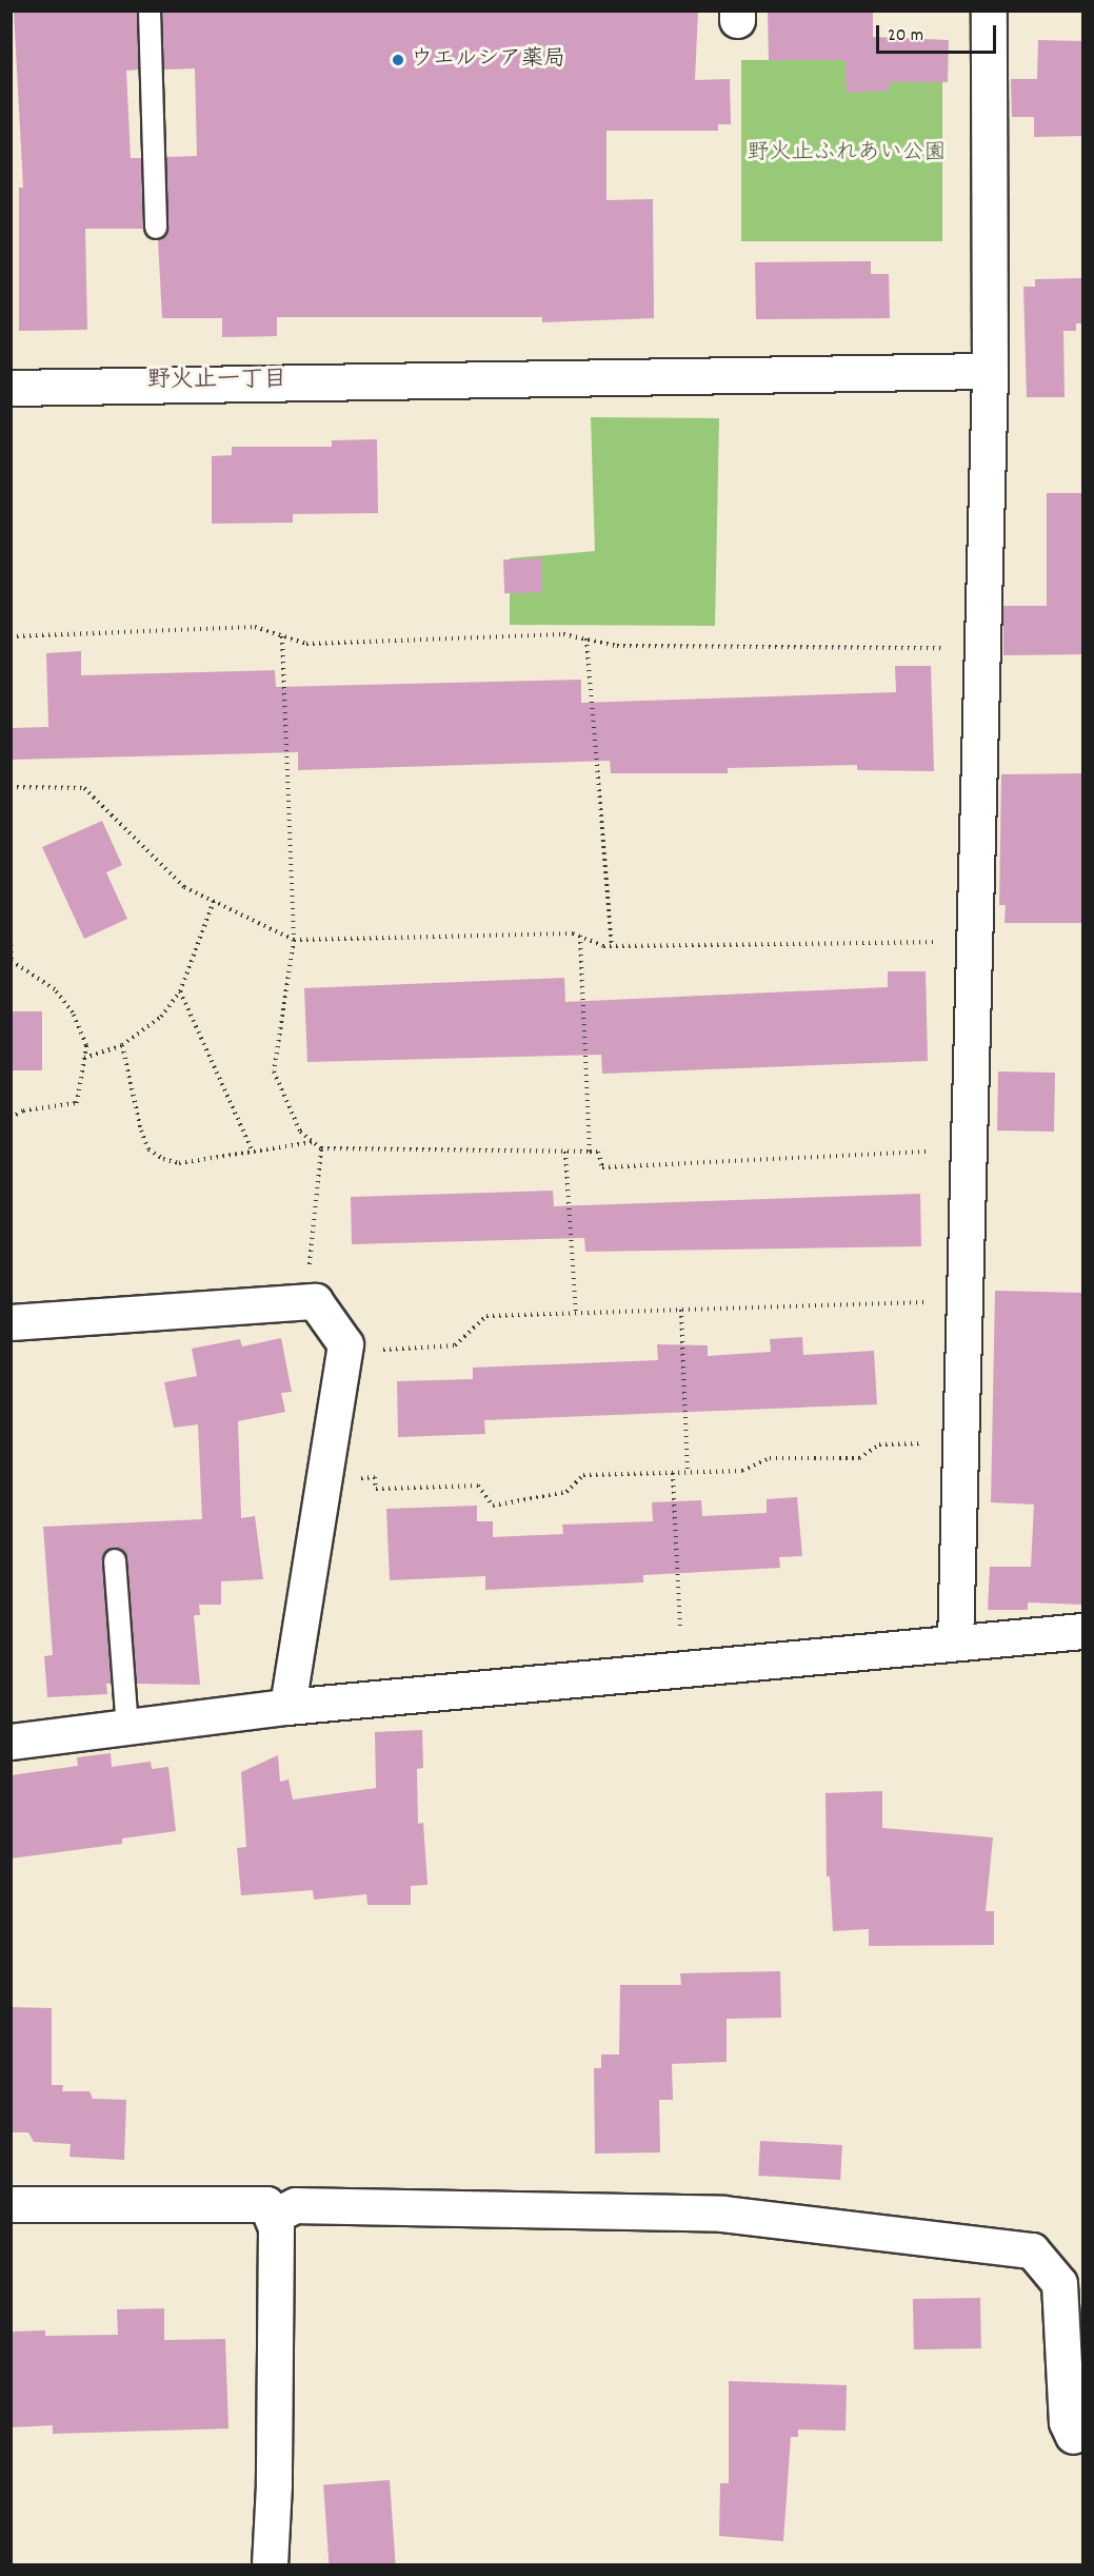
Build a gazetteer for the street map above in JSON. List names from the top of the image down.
{
  "districts": ["野火止一丁目"],
  "parks": ["野火止ふれあい公園"],
  "places": ["ウエルシア薬局"],
  "scale_bar": "20 m"
}
